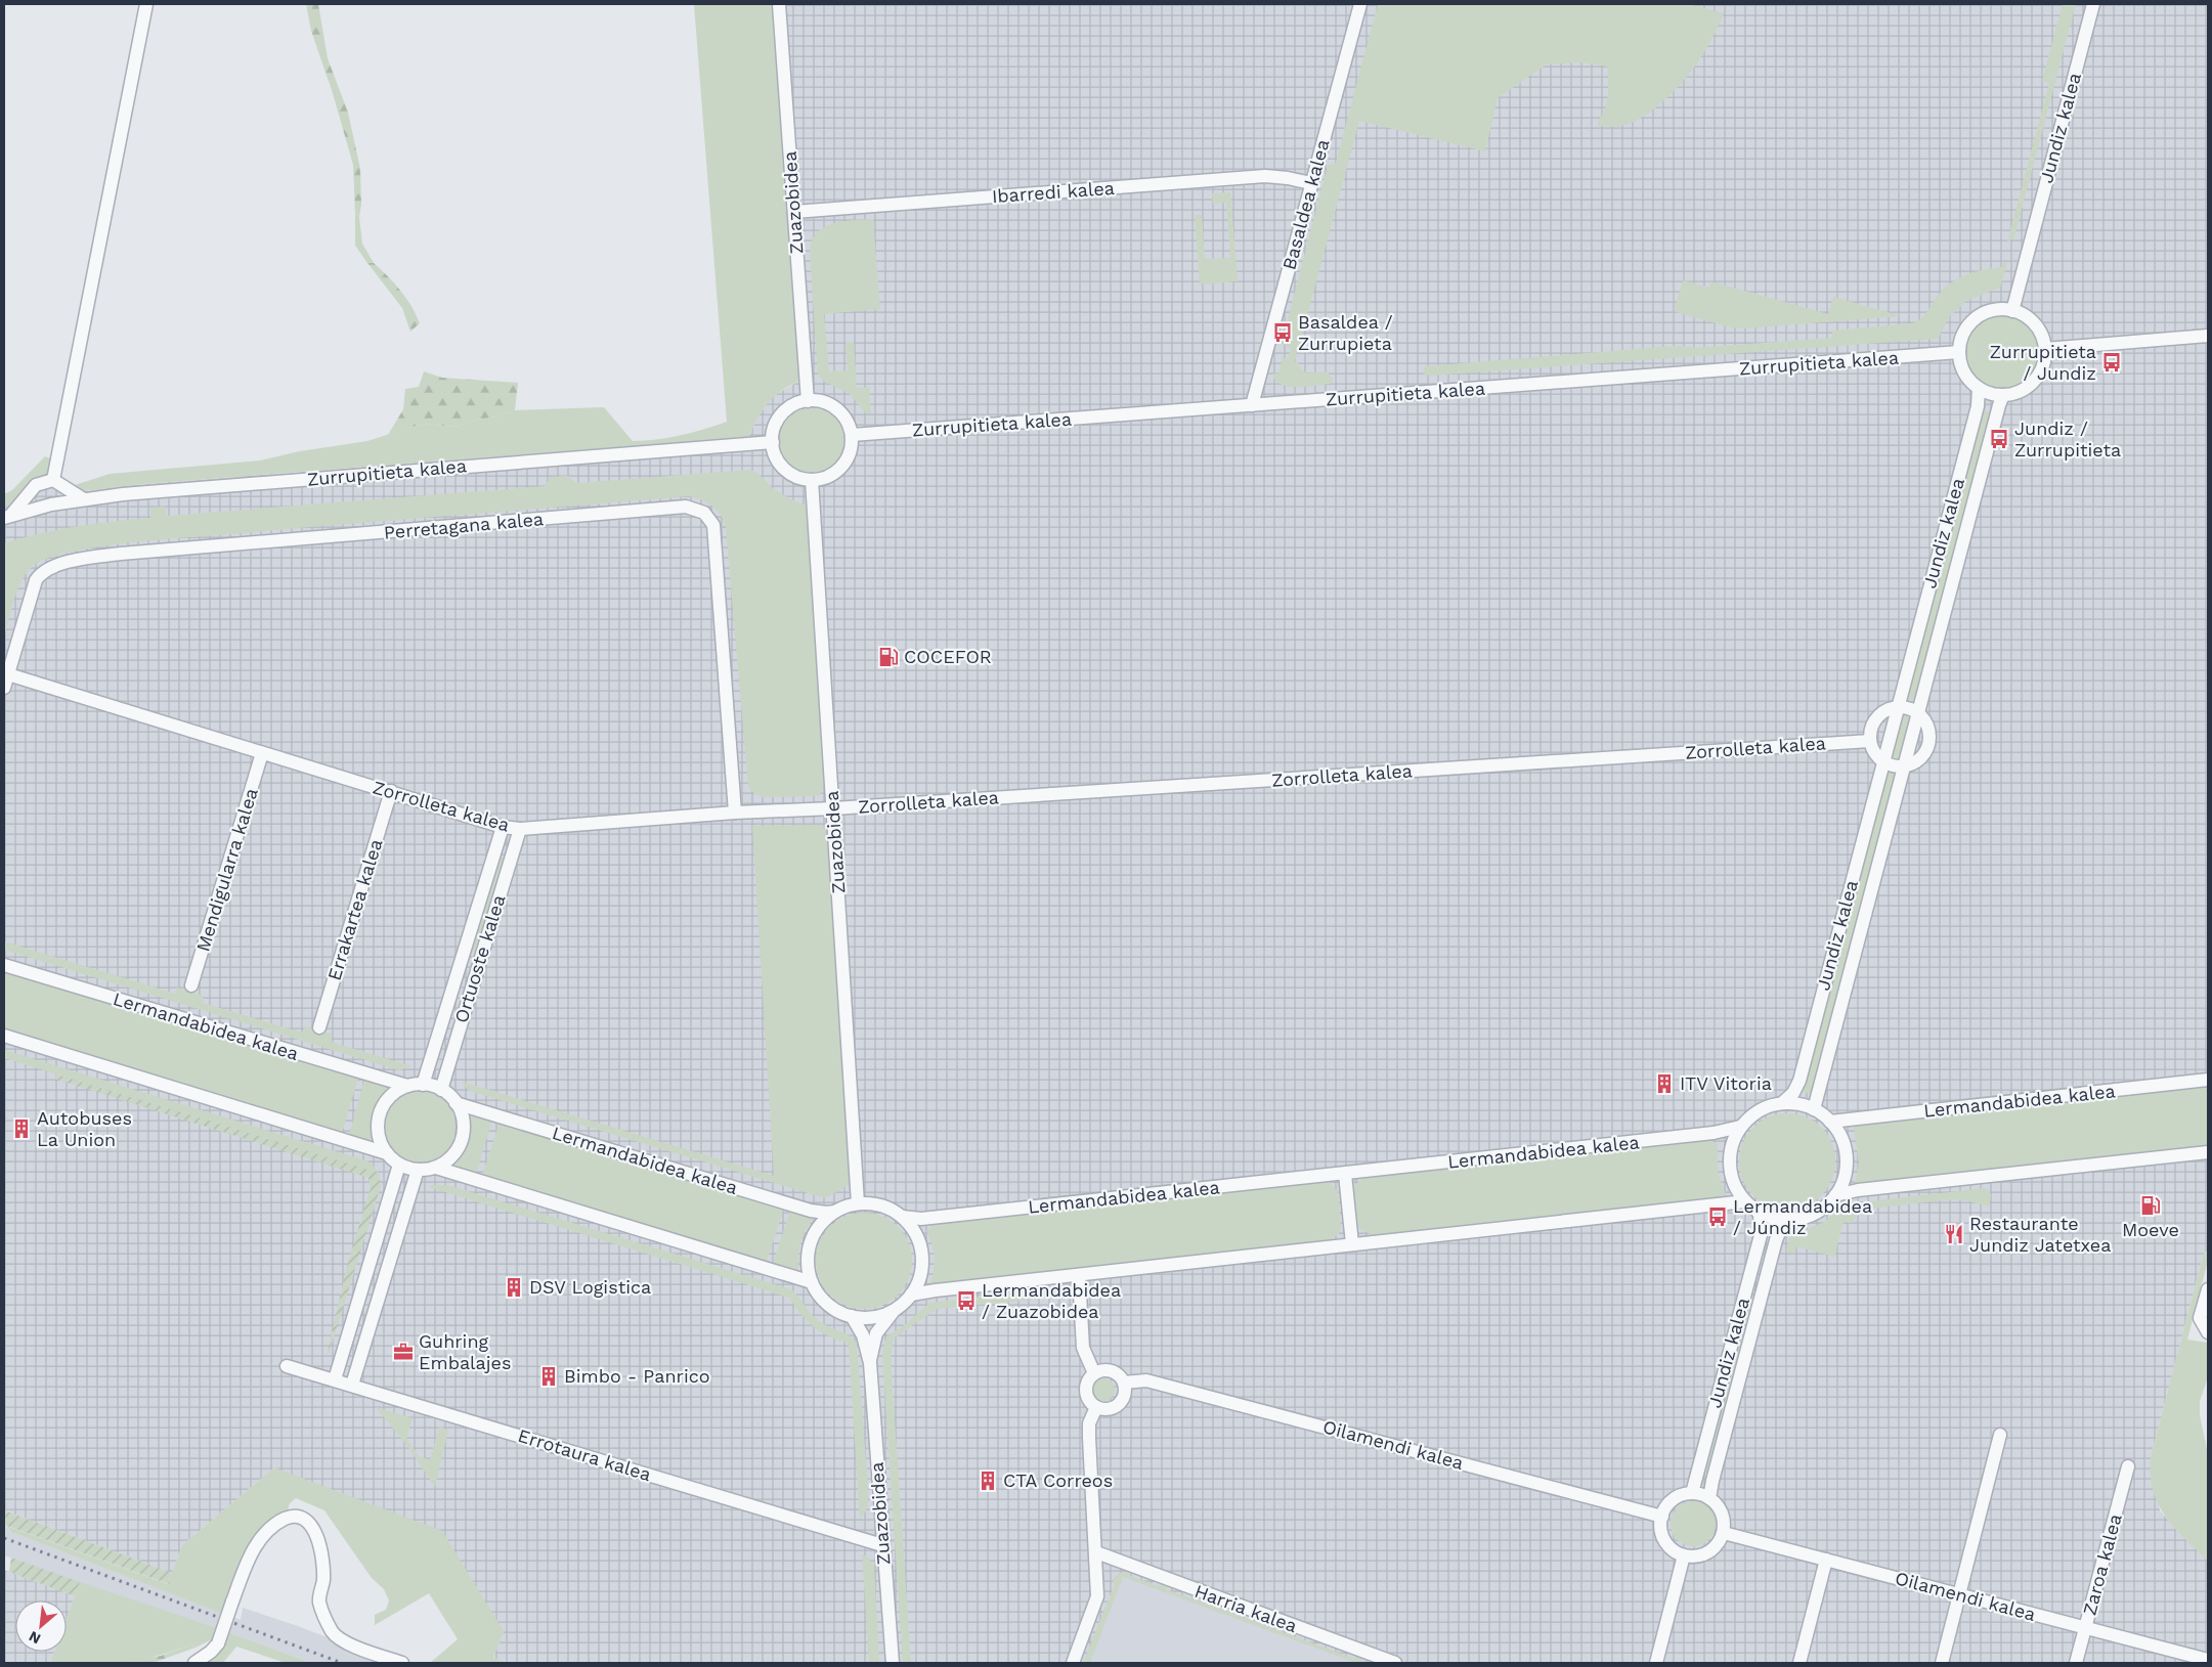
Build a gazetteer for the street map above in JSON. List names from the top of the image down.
{
  "streets": {
    "street": [
      "Jundiz kalea",
      "Ibarredi kalea",
      "Zuazobidea",
      "Basaldea kalea",
      "Zurrupitieta kalea",
      "Perretagana kalea",
      "Zorrolleta kalea",
      "Mendigularra kalea",
      "Errakartea kalea",
      "Ortuoste kalea",
      "Lermandabidea kalea",
      "Oilamendi kalea",
      "Errotaura kalea",
      "Zaroa kalea",
      "Harria kalea"
    ]
  },
  "crossings": [
    ["Jundiz kalea", "Zurrupitieta kalea"],
    ["Jundiz kalea", "Lermandabidea kalea"],
    ["Jundiz kalea", "Oilamendi kalea"],
    ["Ibarredi kalea", "Zuazobidea"],
    ["Ibarredi kalea", "Basaldea kalea"],
    ["Zuazobidea", "Zurrupitieta kalea"],
    ["Zuazobidea", "Zorrolleta kalea"],
    ["Zuazobidea", "Lermandabidea kalea"],
    ["Zuazobidea", "Errotaura kalea"],
    ["Basaldea kalea", "Zurrupitieta kalea"],
    ["Perretagana kalea", "Zorrolleta kalea"],
    ["Zorrolleta kalea", "Mendigularra kalea"],
    ["Zorrolleta kalea", "Errakartea kalea"],
    ["Zorrolleta kalea", "Ortuoste kalea"],
    ["Ortuoste kalea", "Lermandabidea kalea"],
    ["Oilamendi kalea", "Zaroa kalea"]
  ],
  "places": {
    "bus stop": [
      "Basaldea / Zurrupieta",
      "Zurrupitieta / Jundiz",
      "Jundiz / Zurrupitieta",
      "Lermandabidea / Júndiz",
      "Lermandabidea / Zuazobidea"
    ],
    "fuel station": ["COCEFOR", "Moeve"],
    "building": [
      "ITV Vitoria",
      "Autobuses La Union",
      "DSV Logistica",
      "Bimbo - Panrico",
      "CTA Correos"
    ],
    "restaurant": ["Restaurante Jundiz Jatetxea"],
    "office": ["Guhring Embalajes"]
  },
  "north": "bottom left"
}
